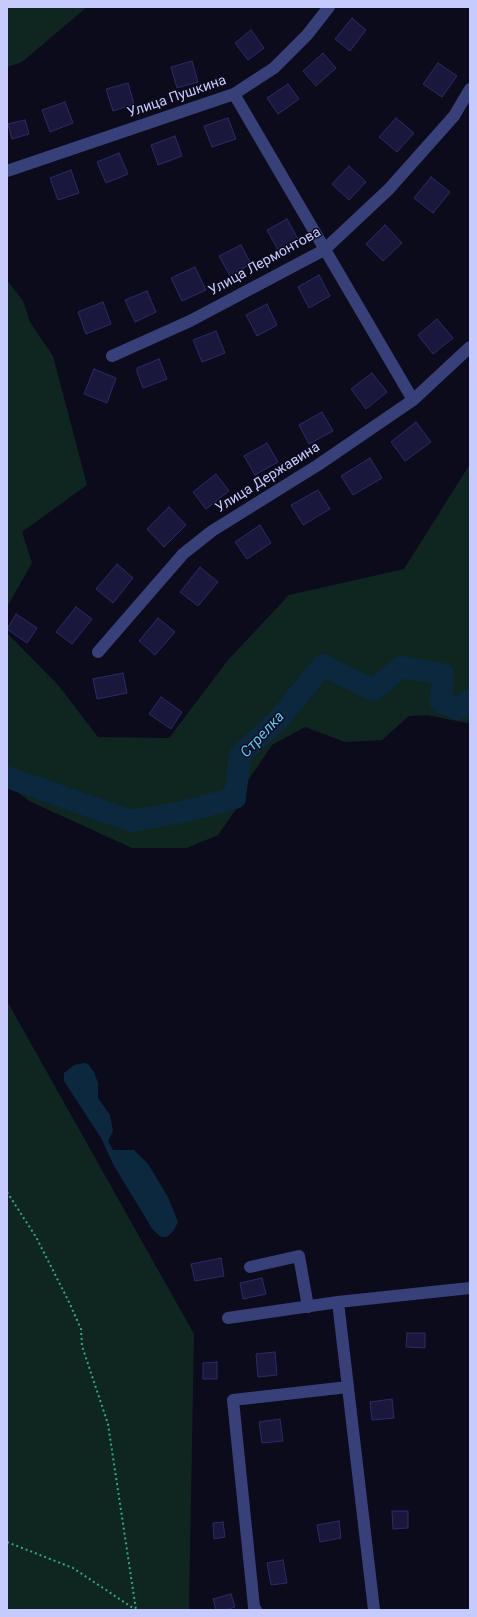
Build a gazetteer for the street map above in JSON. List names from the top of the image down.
{
  "streets": {
    "street": ["Улица Пушкина", "Улица Лермонтова", "Улица Державина"]
  },
  "water": ["Стрелка"]
}
